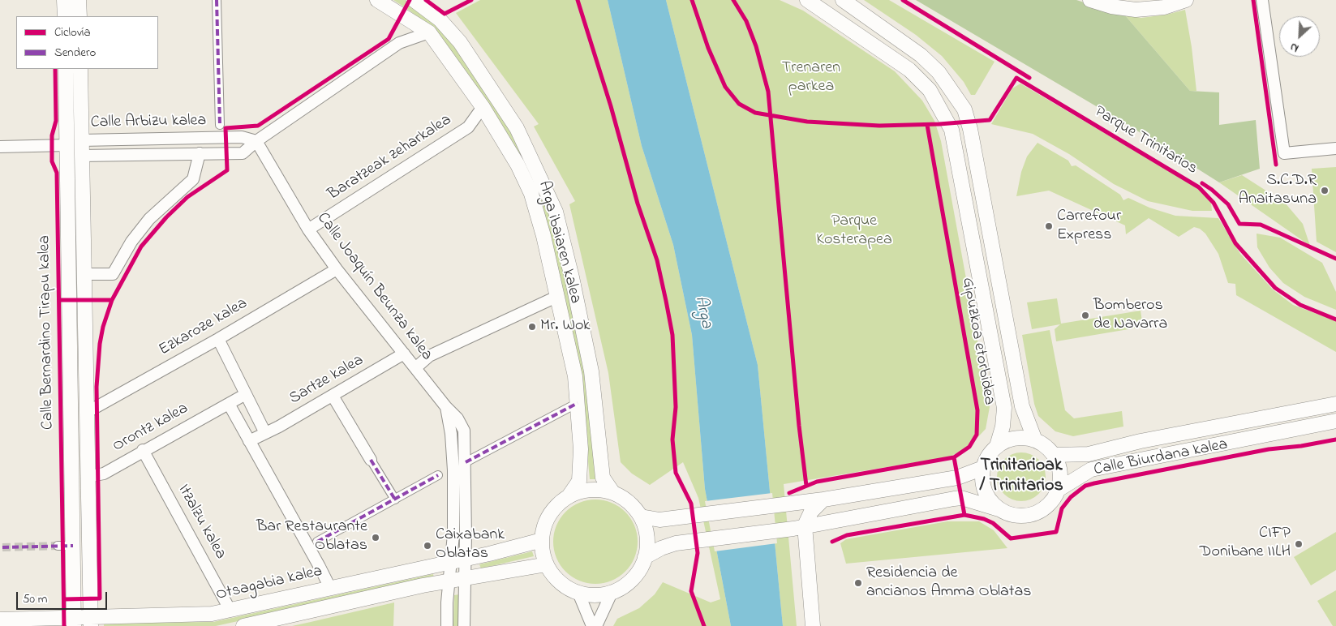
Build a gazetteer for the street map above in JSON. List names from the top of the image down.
{
  "streets": {
    "street": [
      "Calle Arbizu kalea",
      "Baratzeak zeharkalea",
      "Arga ibaiaren kalea",
      "Calle Joaquín Beunza kalea",
      "Ezkaroze kalea",
      "Calle Bernardino Tirapu kalea",
      "Gipuzkoa etorbidea",
      "Sartze kalea",
      "Orontz kalea",
      "Calle Biurdana kalea",
      "Itzalzu kalea",
      "Otsagabia kalea"
    ],
    "cycle path": ["Parque Trinitarios"]
  },
  "crossings": [
    ["Calle Arbizu kalea", "Calle Joaquín Beunza kalea"],
    ["Baratzeak zeharkalea", "Arga ibaiaren kalea"],
    ["Baratzeak zeharkalea", "Calle Joaquín Beunza kalea"],
    ["Arga ibaiaren kalea", "Otsagabia kalea"],
    ["Calle Joaquín Beunza kalea", "Ezkaroze kalea"],
    ["Calle Joaquín Beunza kalea", "Sartze kalea"],
    ["Calle Joaquín Beunza kalea", "Otsagabia kalea"],
    ["Calle Bernardino Tirapu kalea", "Otsagabia kalea"],
    ["Gipuzkoa etorbidea", "Calle Biurdana kalea"],
    ["Orontz kalea", "Itzalzu kalea"],
    ["Itzalzu kalea", "Otsagabia kalea"]
  ],
  "districts": ["Trinitarioak / Trinitarios"],
  "water": ["Arga"],
  "parks": ["Trenaren parkea", "Parque Kosterapea"],
  "places": [
    "S.C.D.R Anaitasuna",
    "Carrefour Express",
    "Bomberos de Navarra",
    "Mr. Wok",
    "Bar Restaurante Oblatas",
    "CIFP Donibane IILH",
    "Caixabank Oblatas",
    "Residencia de ancianos Amma Oblatas"
  ],
  "legend": ["Ciclovía", "Sendero"],
  "scale_bar": "50 m",
  "north": "bottom left"
}
